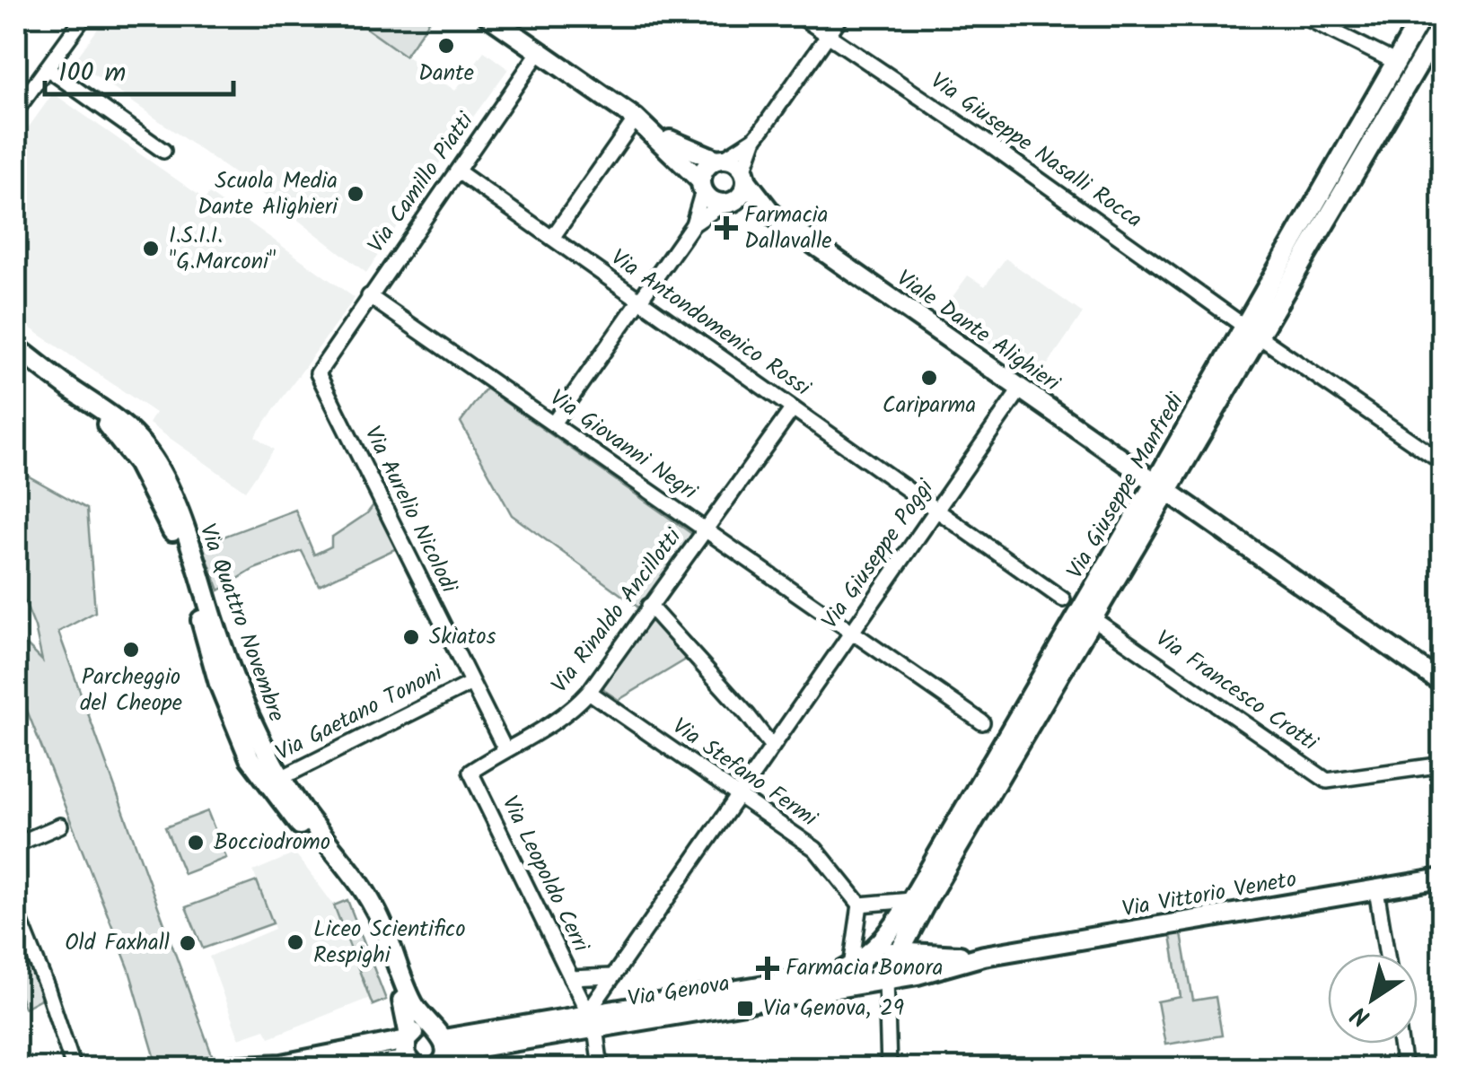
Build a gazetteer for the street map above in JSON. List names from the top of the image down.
{
  "streets": {
    "main road": [
      "Viale Dante Alighieri",
      "Via Giuseppe Manfredi",
      "Via Quattro Novembre",
      "Via Vittorio Veneto",
      "Via Genova"
    ],
    "street": [
      "Via Giuseppe Nasalli Rocca",
      "Via Camillo Piatti",
      "Via Antondomenico Rossi",
      "Via Giovanni Negri",
      "Via Aurelio Nicolodi",
      "Via Giuseppe Poggi",
      "Via Rinaldo Ancillotti",
      "Via Francesco Crotti",
      "Via Gaetano Tononi",
      "Via Stefano Fermi",
      "Via Leopoldo Cerri"
    ]
  },
  "crossings": [
    ["Via Giuseppe Nasalli Rocca", "Via Giuseppe Manfredi"],
    ["Via Camillo Piatti", "Via Antondomenico Rossi"],
    ["Via Camillo Piatti", "Via Giovanni Negri"],
    ["Via Camillo Piatti", "Via Aurelio Nicolodi"],
    ["Via Antondomenico Rossi", "Via Giuseppe Poggi"],
    ["Via Antondomenico Rossi", "Via Rinaldo Ancillotti"],
    ["Viale Dante Alighieri", "Via Giuseppe Manfredi"],
    ["Viale Dante Alighieri", "Via Giuseppe Poggi"],
    ["Via Giovanni Negri", "Via Aurelio Nicolodi"],
    ["Via Giovanni Negri", "Via Giuseppe Poggi"],
    ["Via Giovanni Negri", "Via Rinaldo Ancillotti"],
    ["Via Giuseppe Manfredi", "Via Francesco Crotti"],
    ["Via Giuseppe Manfredi", "Via Vittorio Veneto"],
    ["Via Giuseppe Manfredi", "Via Genova"],
    ["Via Aurelio Nicolodi", "Via Rinaldo Ancillotti"],
    ["Via Aurelio Nicolodi", "Via Gaetano Tononi"],
    ["Via Giuseppe Poggi", "Via Stefano Fermi"],
    ["Via Giuseppe Poggi", "Via Leopoldo Cerri"],
    ["Via Giuseppe Poggi", "Via Genova"],
    ["Via Rinaldo Ancillotti", "Via Stefano Fermi"],
    ["Via Rinaldo Ancillotti", "Via Leopoldo Cerri"],
    ["Via Quattro Novembre", "Via Gaetano Tononi"],
    ["Via Quattro Novembre", "Via Genova"],
    ["Via Leopoldo Cerri", "Via Genova"],
    ["Via Vittorio Veneto", "Via Genova"]
  ],
  "places": {
    "other": [
      "Dante",
      "Scuola Media Dante Alighieri",
      "I.S.I.I. \"G.Marconi\"",
      "Cariparma",
      "Skiatos",
      "Parcheggio del Cheope",
      "Bocciodromo",
      "Liceo Scientifico Respighi",
      "Old Faxhall"
    ],
    "health": ["Farmacia Dallavalle", "Farmacia Bonora"],
    "transit": ["Via Genova, 29"]
  },
  "scale_bar": "100 m",
  "north": "bottom left"
}
